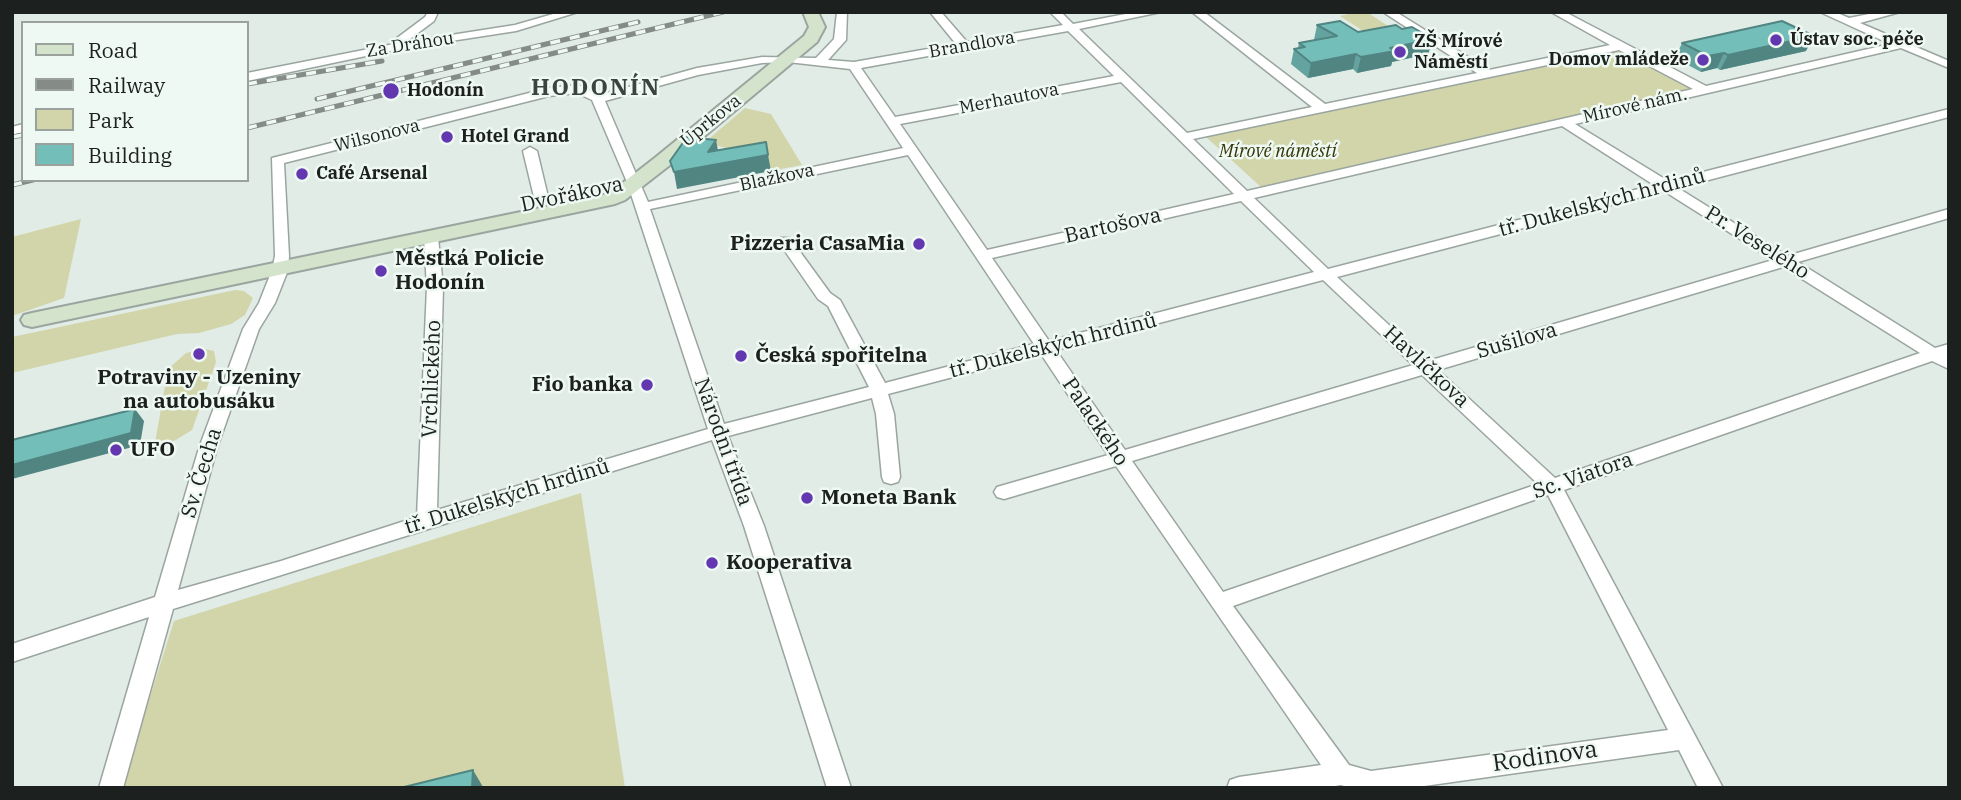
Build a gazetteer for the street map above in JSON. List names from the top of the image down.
{
  "streets": {
    "main road": ["Úprkova", "Dvořákova"],
    "street": [
      "Za Dráhou",
      "Brandlova",
      "Merhautova",
      "Mírové nám.",
      "Wilsonova",
      "Blažkova",
      "tř. Dukelských hrdinů",
      "Bartošova",
      "Pr. Veselého",
      "Sušilova",
      "Havlíčkova",
      "Vrchlického",
      "Palackého",
      "Národní třída",
      "Sv. Čecha",
      "Sc. Viatora",
      "Rodinova"
    ]
  },
  "crossings": [
    ["Brandlova", "Úprkova"],
    ["Brandlova", "Wilsonova"],
    ["Brandlova", "Havlíčkova"],
    ["Brandlova", "Palackého"],
    ["Brandlova", "Národní třída"],
    ["Merhautova", "Havlíčkova"],
    ["Merhautova", "Palackého"],
    ["Mírové nám.", "Bartošova"],
    ["Mírové nám.", "Pr. Veselého"],
    ["Mírové nám.", "Havlíčkova"],
    ["Úprkova", "Dvořákova"],
    ["Úprkova", "Národní třída"],
    ["Wilsonova", "Národní třída"],
    ["Wilsonova", "Sv. Čecha"],
    ["Blažkova", "Palackého"],
    ["Blažkova", "Národní třída"],
    ["Dvořákova", "Vrchlického"],
    ["Dvořákova", "Národní třída"],
    ["Dvořákova", "Sv. Čecha"],
    ["tř. Dukelských hrdinů", "Pr. Veselého"],
    ["tř. Dukelských hrdinů", "Havlíčkova"],
    ["tř. Dukelských hrdinů", "Vrchlického"],
    ["tř. Dukelských hrdinů", "Palackého"],
    ["tř. Dukelských hrdinů", "Národní třída"],
    ["tř. Dukelských hrdinů", "Sv. Čecha"],
    ["Bartošova", "Havlíčkova"],
    ["Bartošova", "Palackého"],
    ["Pr. Veselého", "Sušilova"],
    ["Pr. Veselého", "Sc. Viatora"],
    ["Sušilova", "Havlíčkova"],
    ["Sušilova", "Palackého"],
    ["Havlíčkova", "Sc. Viatora"],
    ["Havlíčkova", "Rodinova"],
    ["Palackého", "Sc. Viatora"],
    ["Palackého", "Rodinova"]
  ],
  "districts": ["HODONÍN"],
  "parks": ["Mírové náměstí"],
  "places": [
    "Ústav soc. péče",
    "ZŠ Mírové Náměstí",
    "Domov mládeže",
    "Hodonín",
    "Hotel Grand",
    "Café Arsenal",
    "Pizzeria CasaMia",
    "Městká Policie Hodonín",
    "Potraviny - Uzeniny na autobusáku",
    "Česká spořitelna",
    "Fio banka",
    "UFO",
    "Moneta Bank",
    "Kooperativa"
  ],
  "legend": [
    "Road",
    "Railway",
    "Park",
    "Building"
  ]
}
